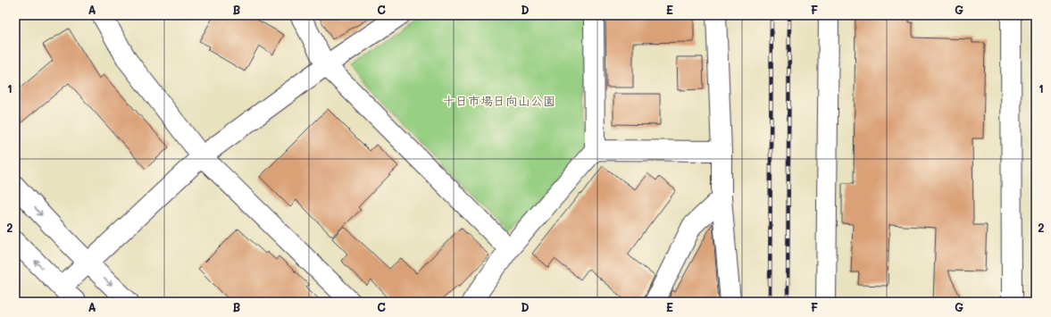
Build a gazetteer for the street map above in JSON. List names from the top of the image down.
{
  "parks": ["十日市場日向山公園"],
  "grid": {
    "columns": [
      "A",
      "B",
      "C",
      "D",
      "E",
      "F",
      "G"
    ],
    "rows": ["1", "2"]
  }
}
